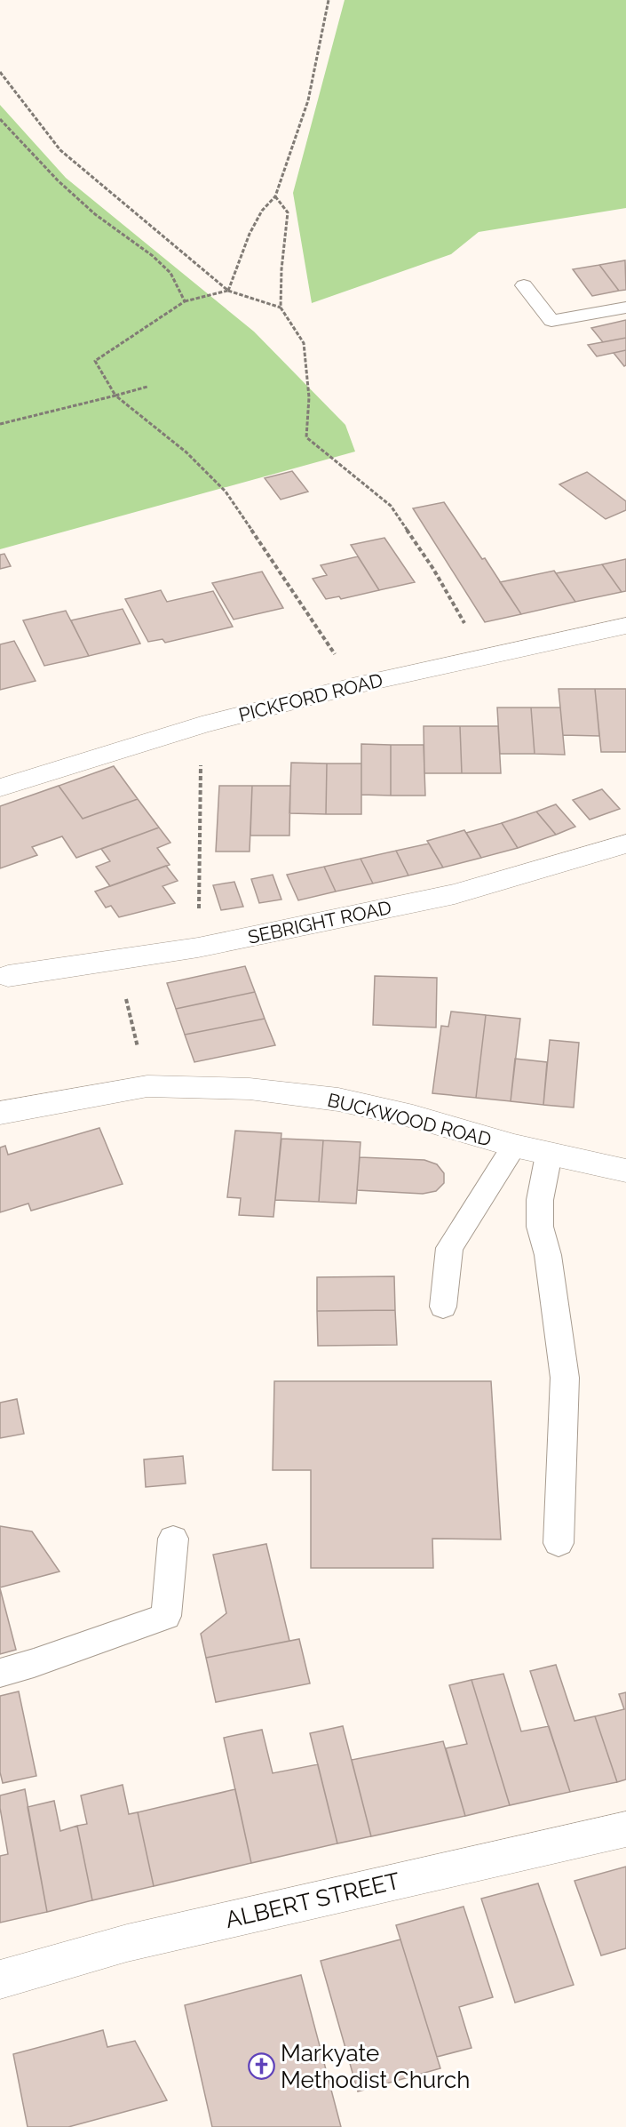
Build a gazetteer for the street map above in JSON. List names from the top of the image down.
{
  "streets": {
    "street": [
      "PICKFORD ROAD",
      "SEBRIGHT ROAD",
      "BUCKWOOD ROAD",
      "ALBERT STREET"
    ]
  },
  "places": {
    "church": ["Markyate Methodist Church"]
  }
}
